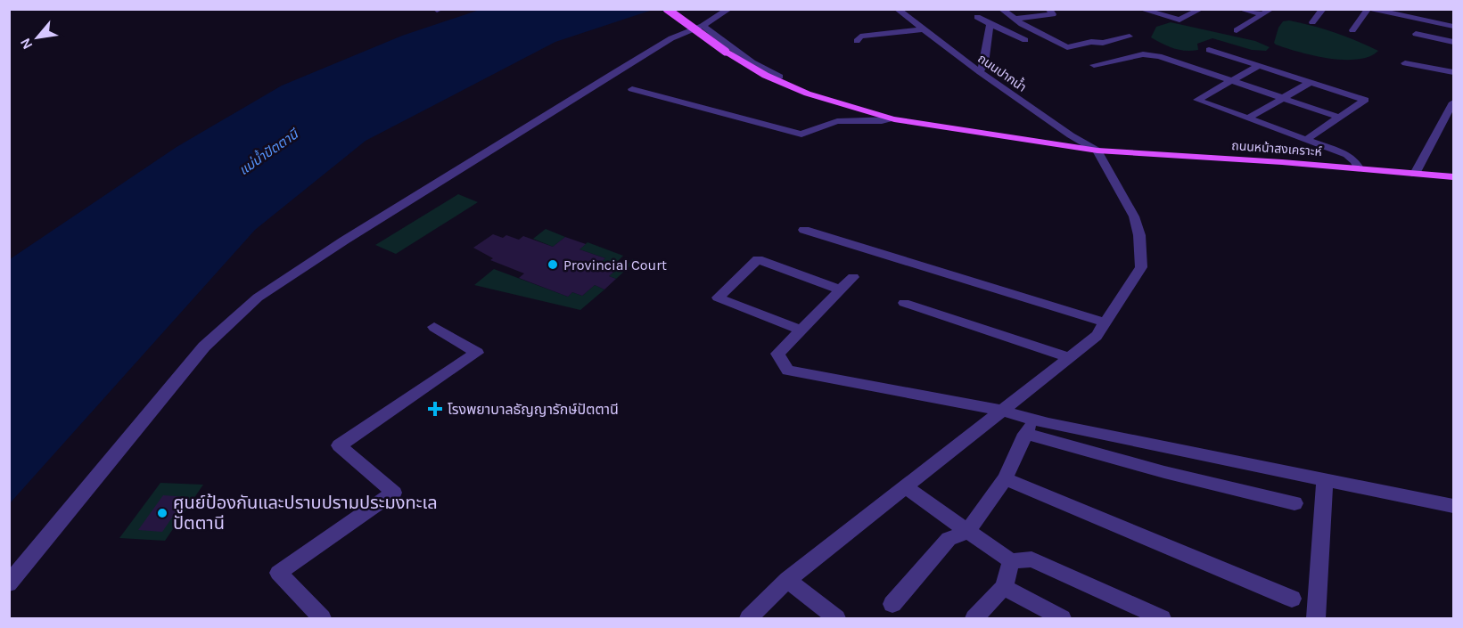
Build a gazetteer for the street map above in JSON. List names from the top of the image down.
{
  "streets": {
    "main road": ["ถนนหน้าสงเคราะห์"],
    "street": ["ถนนปากน้ำ"]
  },
  "crossings": [
    ["ถนนปากน้ำ", "ถนนหน้าสงเคราะห์"]
  ],
  "water": ["แม่น้ำปัตตานี"],
  "places": {
    "other": ["Provincial Court", "ศูนย์ป้องกันและปราบปรามประมงทะเล ปัตตานี"],
    "health": ["โรงพยาบาลธัญญารักษ์ปัตตานี"]
  },
  "north": "bottom left"
}
